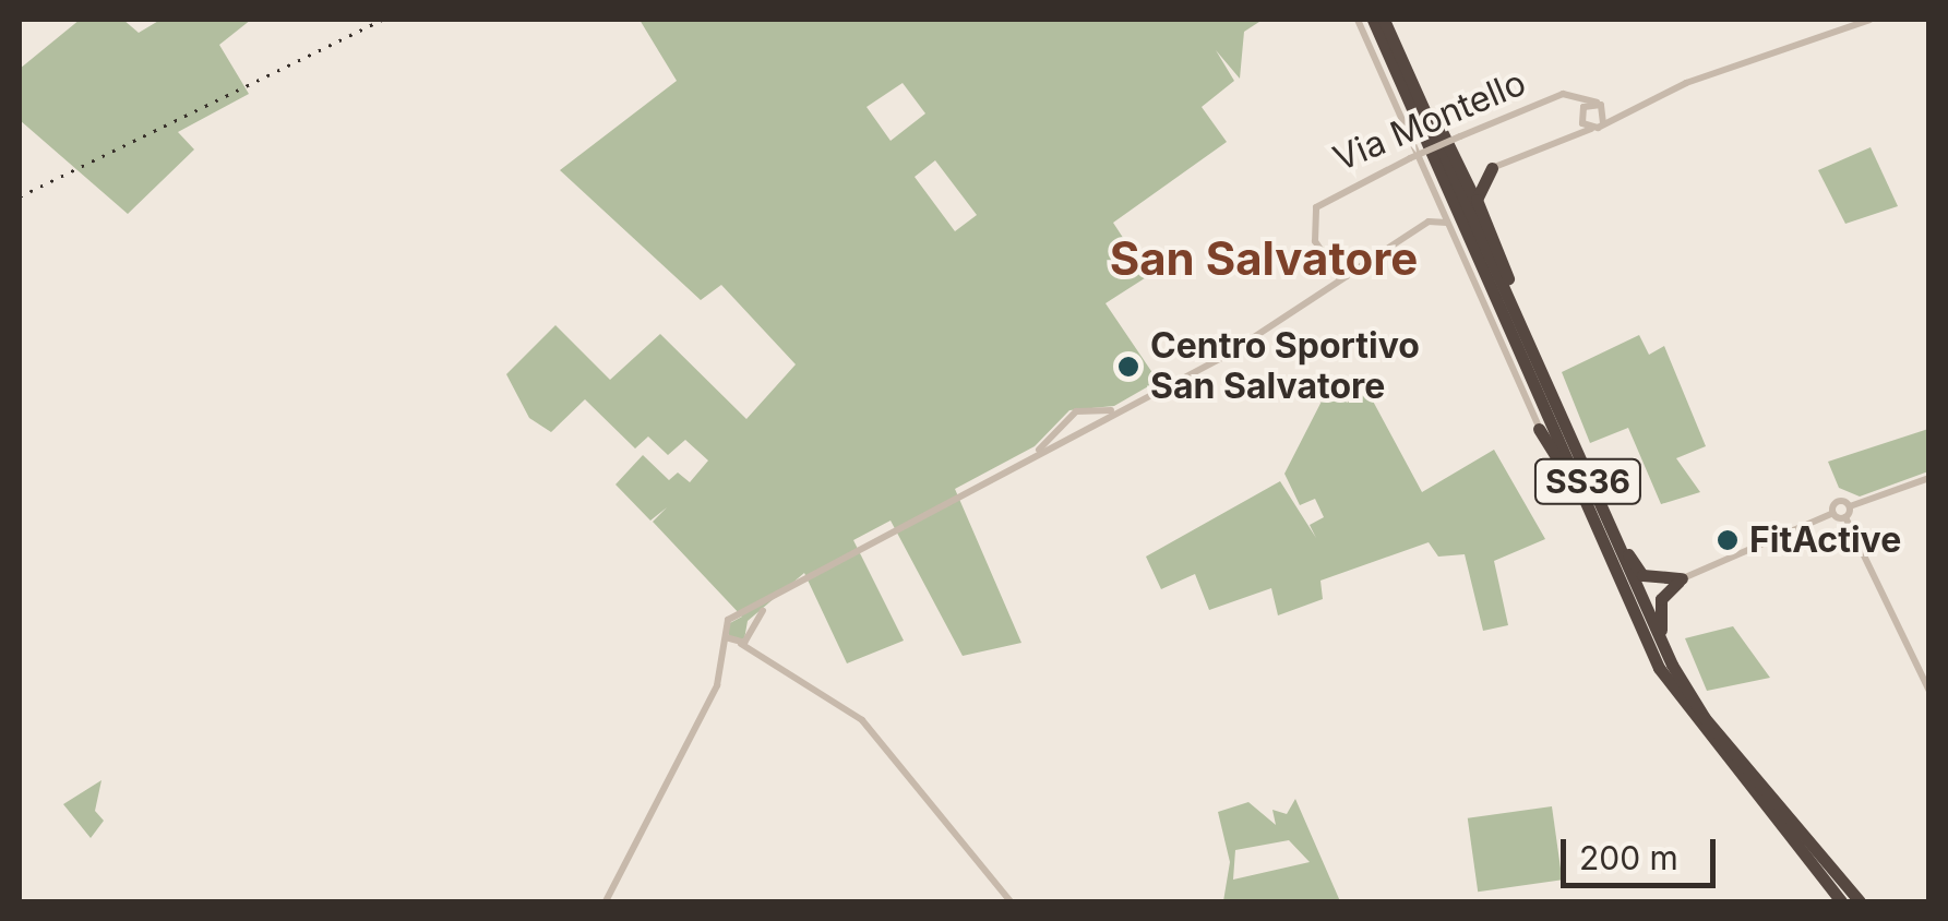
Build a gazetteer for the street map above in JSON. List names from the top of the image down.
{
  "streets": {
    "highway": ["SS36"],
    "street": ["Via Montello"]
  },
  "districts": ["San Salvatore"],
  "places": ["Centro Sportivo San Salvatore", "FitActive"],
  "scale_bar": "200 m"
}
